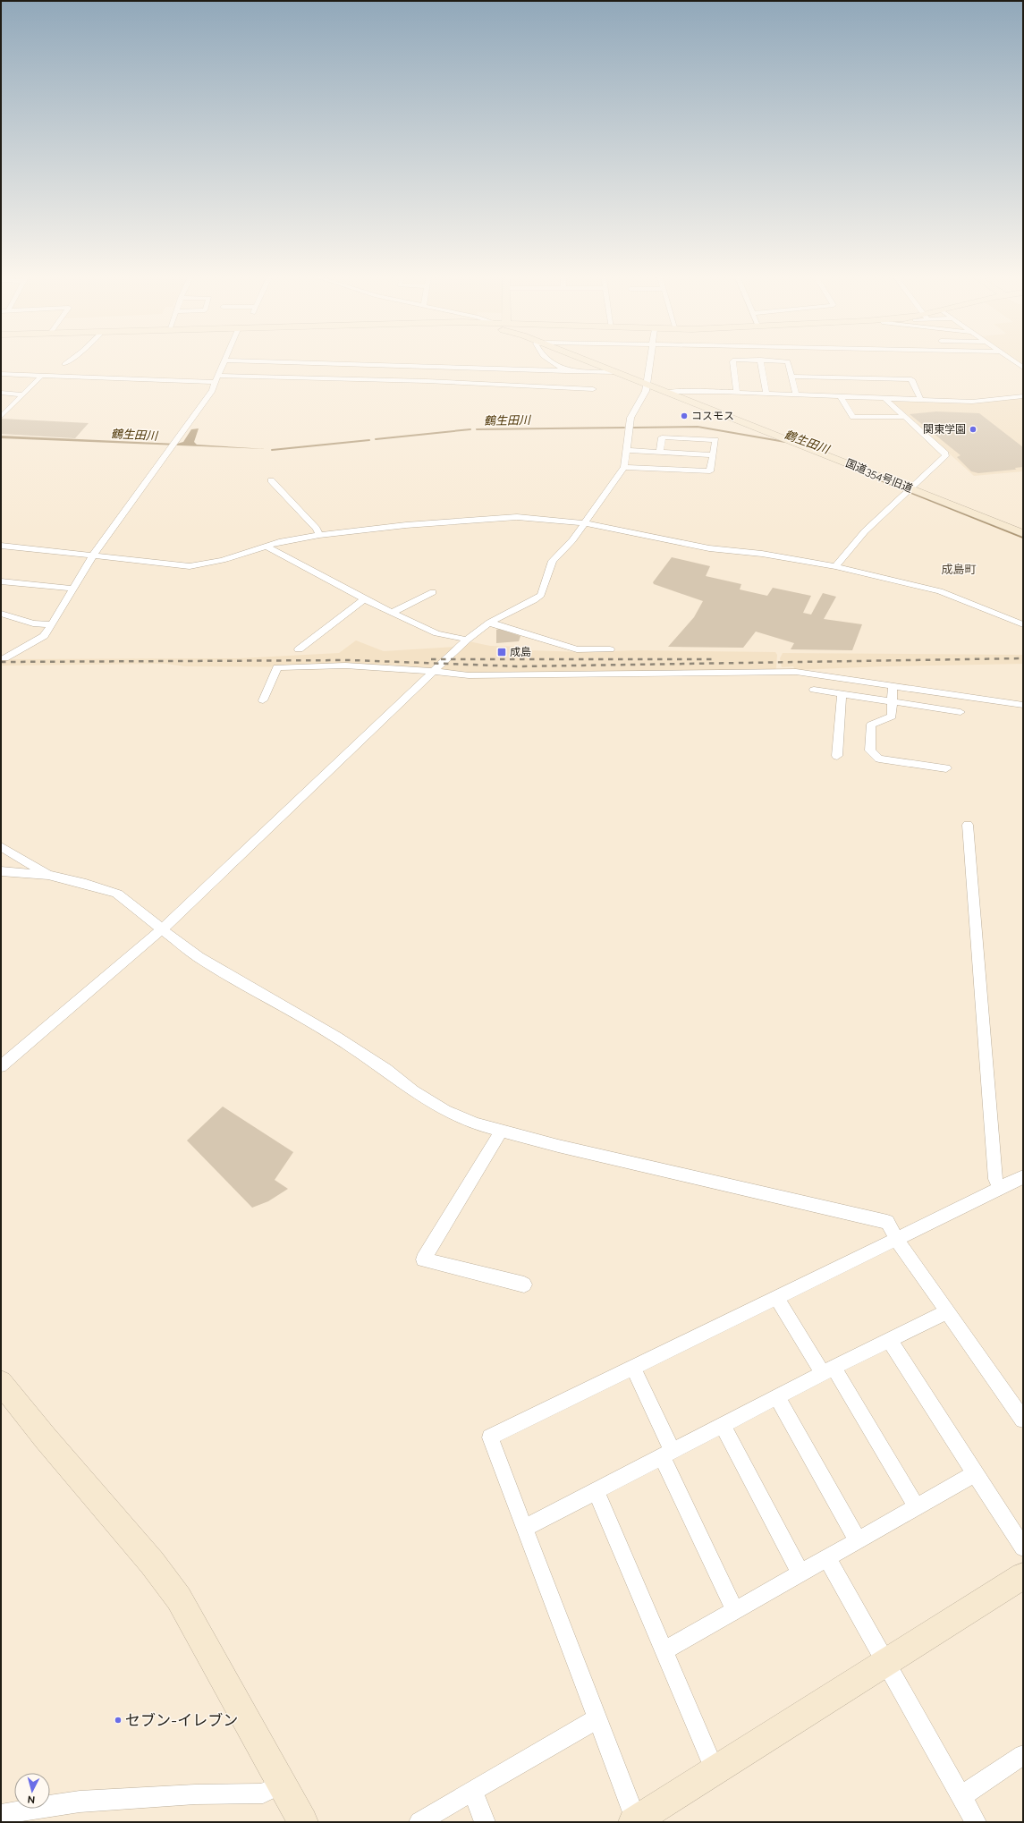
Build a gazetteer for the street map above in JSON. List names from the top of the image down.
{
  "streets": {
    "street": ["国道354号旧道"]
  },
  "districts": ["成島町"],
  "water": ["鶴生田川"],
  "places": {
    "other": ["コスモス", "関東学園", "セブン-イレブン"],
    "transit": ["成島"]
  },
  "north": "bottom"
}
